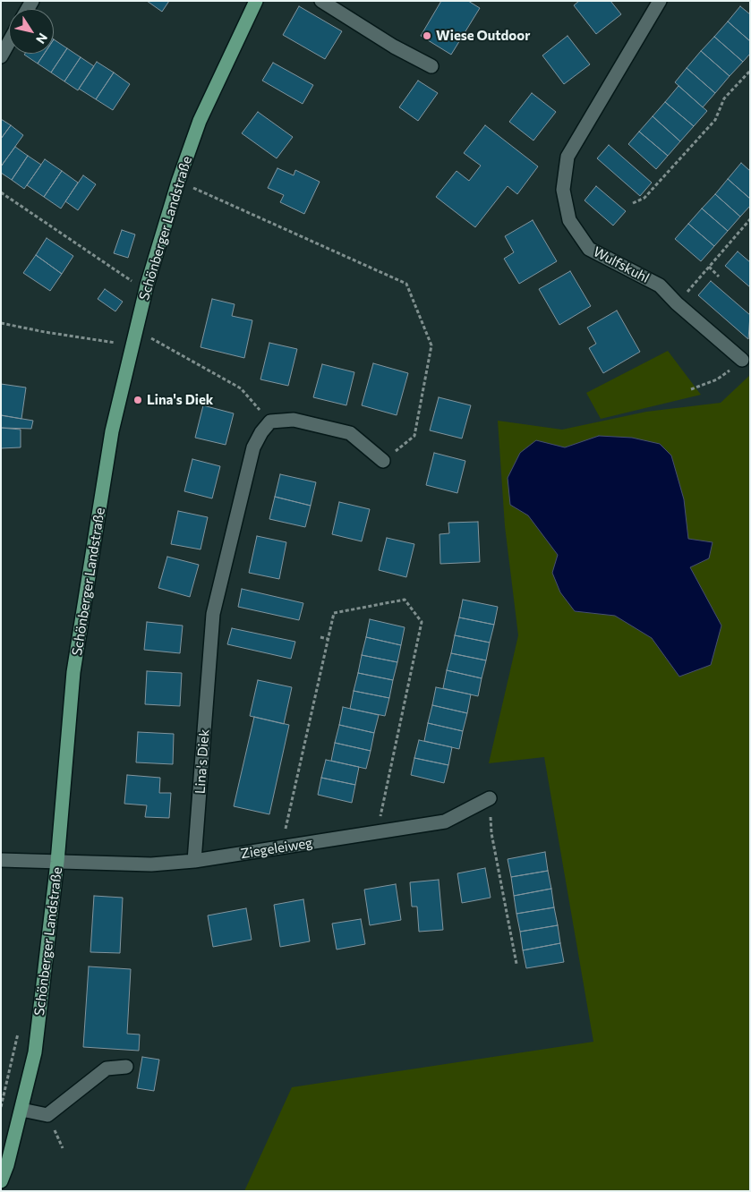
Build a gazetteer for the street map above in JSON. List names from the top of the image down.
{
  "streets": {
    "main road": ["Schönberger Landstraße"],
    "street": ["Wulfskuhl", "Lina's Diek", "Ziegeleiweg"]
  },
  "crossings": [
    ["Schönberger Landstraße", "Ziegeleiweg"],
    ["Lina's Diek", "Ziegeleiweg"]
  ],
  "places": ["Wiese Outdoor", "Lina's Diek"],
  "north": "bottom right"
}
